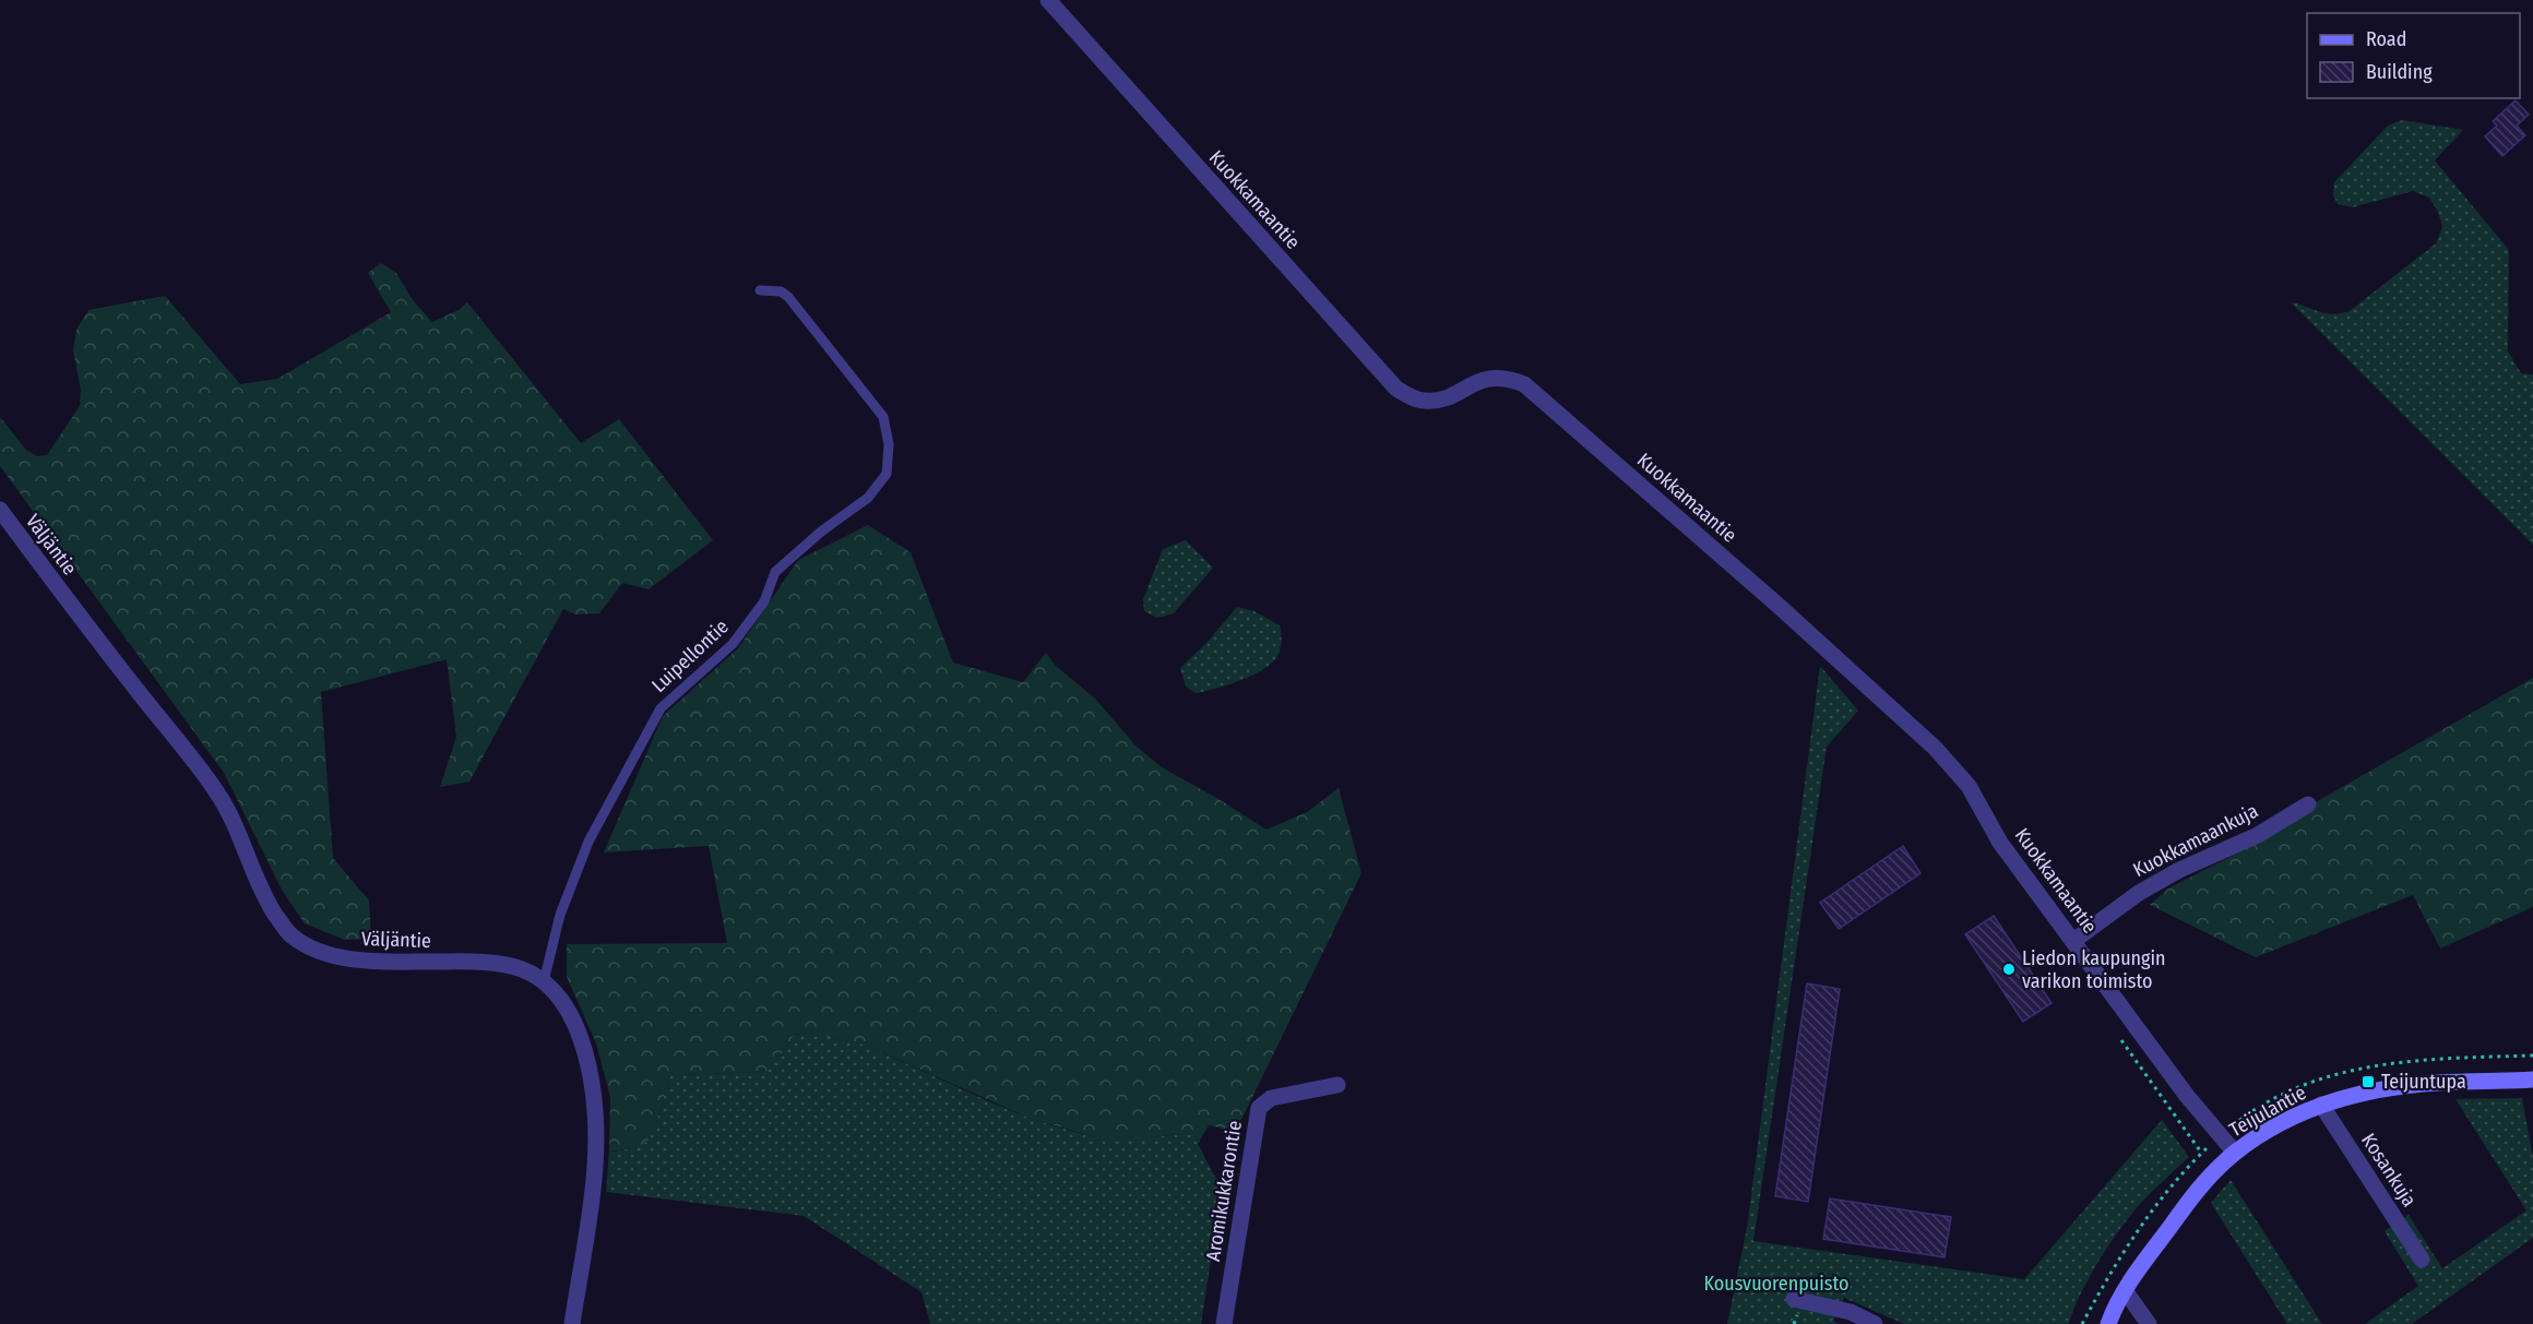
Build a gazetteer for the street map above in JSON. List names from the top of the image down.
{
  "streets": {
    "street": [
      "Kuokkamaantie",
      "Väljäntie",
      "Kuokkamaankuja",
      "Teijulantie",
      "Kosankuja",
      "Aromikukkarontie"
    ],
    "lane": ["Luipellontie"]
  },
  "crossings": [
    ["Kuokkamaantie", "Kuokkamaankuja"],
    ["Kuokkamaantie", "Teijulantie"],
    ["Väljäntie", "Luipellontie"],
    ["Teijulantie", "Kosankuja"]
  ],
  "parks": ["Kousvuorenpuisto"],
  "places": {
    "other": ["Liedon kaupungin varikon toimisto"],
    "transit": ["Teijuntupa"]
  },
  "legend": ["Road", "Building"]
}
